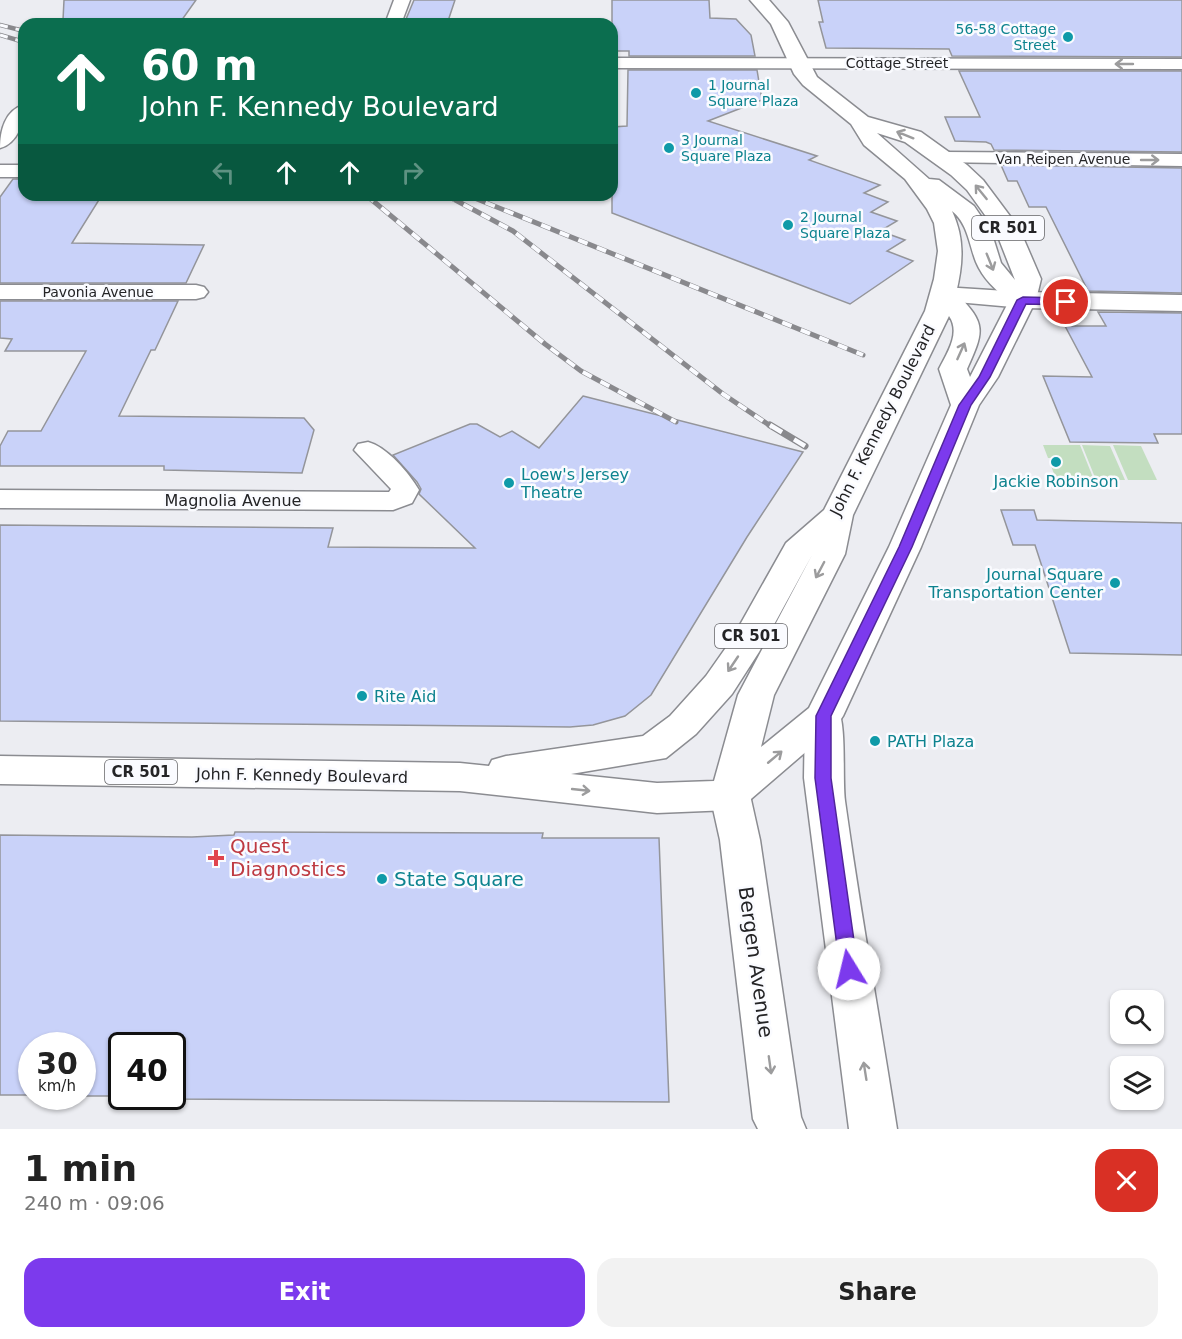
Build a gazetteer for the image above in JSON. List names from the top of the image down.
{
  "streets": {
    "main road": ["CR 501", "John F. Kennedy Boulevard", "Bergen Avenue"],
    "street": [
      "Cottage Street",
      "Van Reipen Avenue",
      "Pavonia Avenue",
      "Magnolia Avenue"
    ]
  },
  "crossings": [
    ["Cottage Street", "John F. Kennedy Boulevard"],
    ["Van Reipen Avenue", "John F. Kennedy Boulevard"],
    ["John F. Kennedy Boulevard", "Bergen Avenue"]
  ],
  "one_way": ["Cottage Street", "Van Reipen Avenue"],
  "places": {
    "other": [
      "56-58 Cottage Street",
      "1 Journal Square Plaza",
      "3 Journal Square Plaza",
      "2 Journal Square Plaza",
      "Jackie Robinson",
      "Loew's Jersey Theatre",
      "Journal Square Transportation Center",
      "Rite Aid",
      "PATH Plaza",
      "State Square"
    ],
    "health": ["Quest Diagnostics"]
  },
  "page": {
    "turn": ["60 m", "John F. Kennedy Boulevard"],
    "speed": "30 km/h",
    "limit": "40",
    "heading": ["1 min", "240 m · 09:06"],
    "buttons": ["Exit", "Share"]
  }
}
